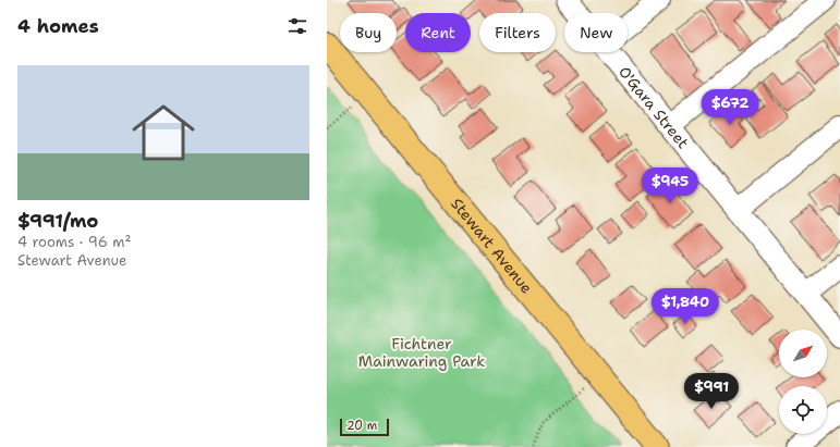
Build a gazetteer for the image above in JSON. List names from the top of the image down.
{
  "streets": {
    "main road": ["Stewart Avenue"],
    "street": ["O'Gara Street"]
  },
  "parks": ["Fichtner Mainwaring Park"],
  "scale_bar": "20 m",
  "north": "top right",
  "page": {
    "heading": "4 homes",
    "chip": [
      "Buy",
      "Rent",
      "Filters",
      "New"
    ],
    "list": [
      {
        "name": "$991/mo",
        "note": "4 rooms · 96 m² · Stewart Avenue"
      }
    ],
    "price": [
      "$672",
      "$945",
      "$1,840",
      "$991"
    ],
    "scale": "20 m"
  }
}
